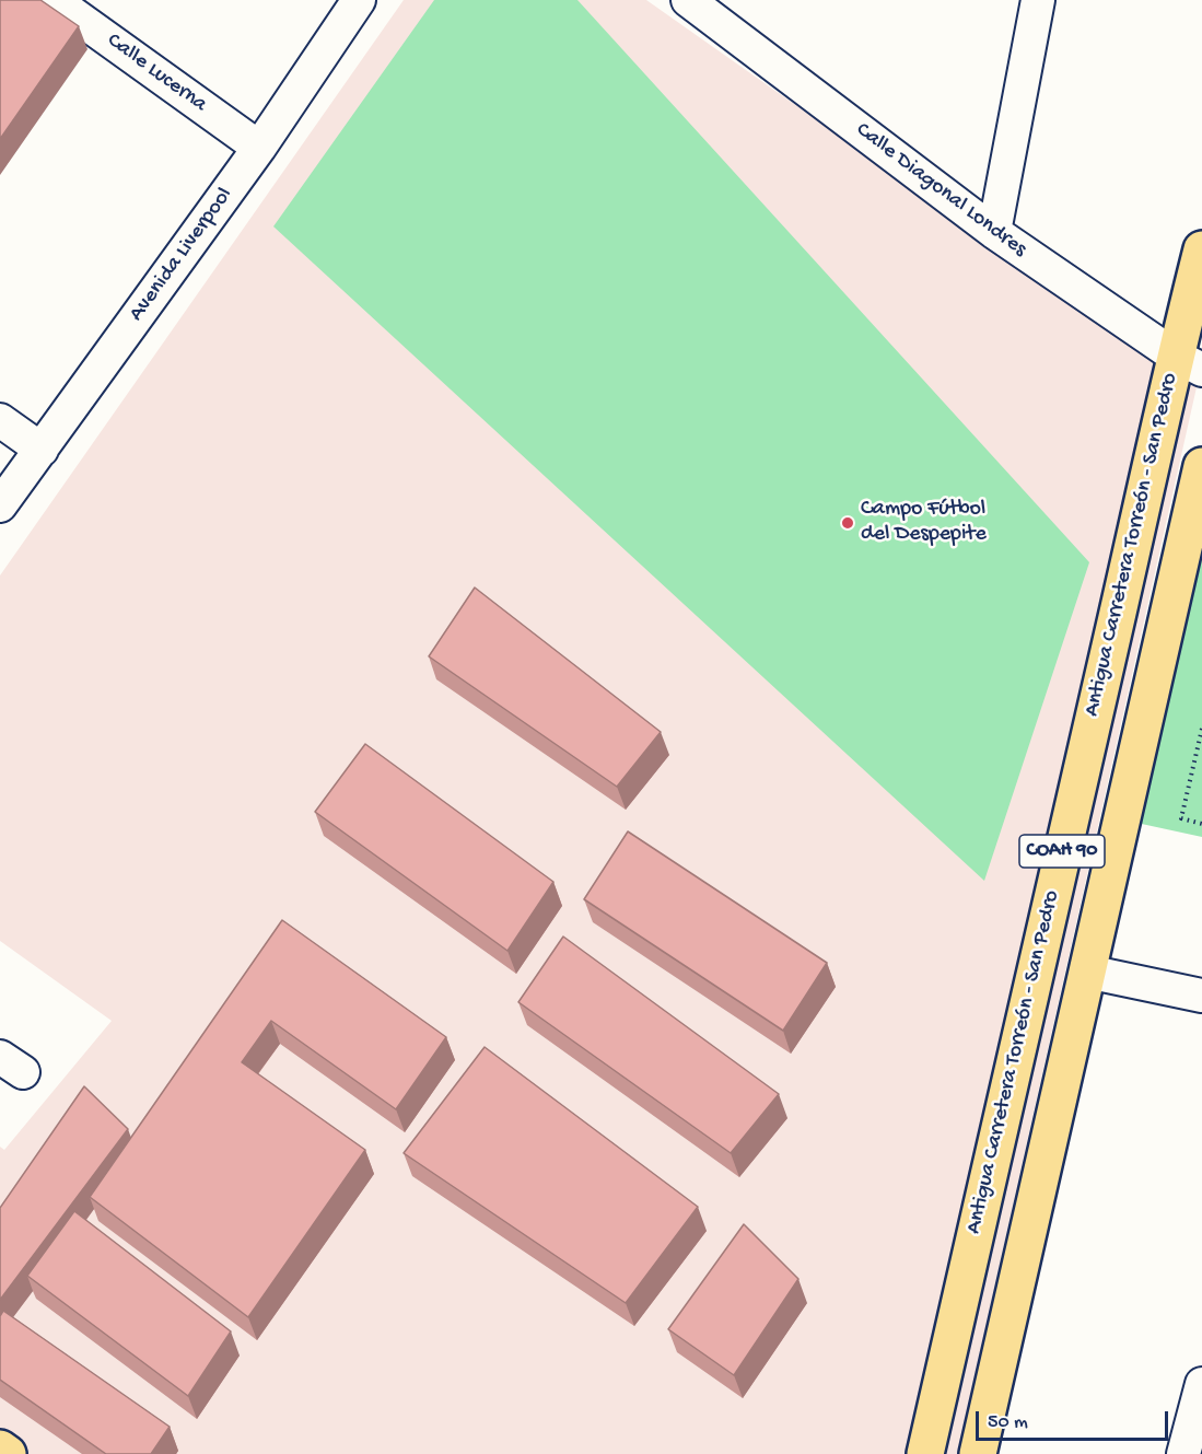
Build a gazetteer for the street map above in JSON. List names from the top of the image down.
{
  "streets": {
    "main road": ["Antigua Carretera Torreón - San Pedro", "COAH 90"],
    "street": ["Calle Lucerna", "Calle Diagonal Londres", "Avenida Liverpool"]
  },
  "crossings": [
    ["Calle Lucerna", "Avenida Liverpool"],
    ["Calle Diagonal Londres", "Antigua Carretera Torreón - San Pedro"]
  ],
  "places": ["Campo Fútbol del Despepite"],
  "scale_bar": "50 m"
}
